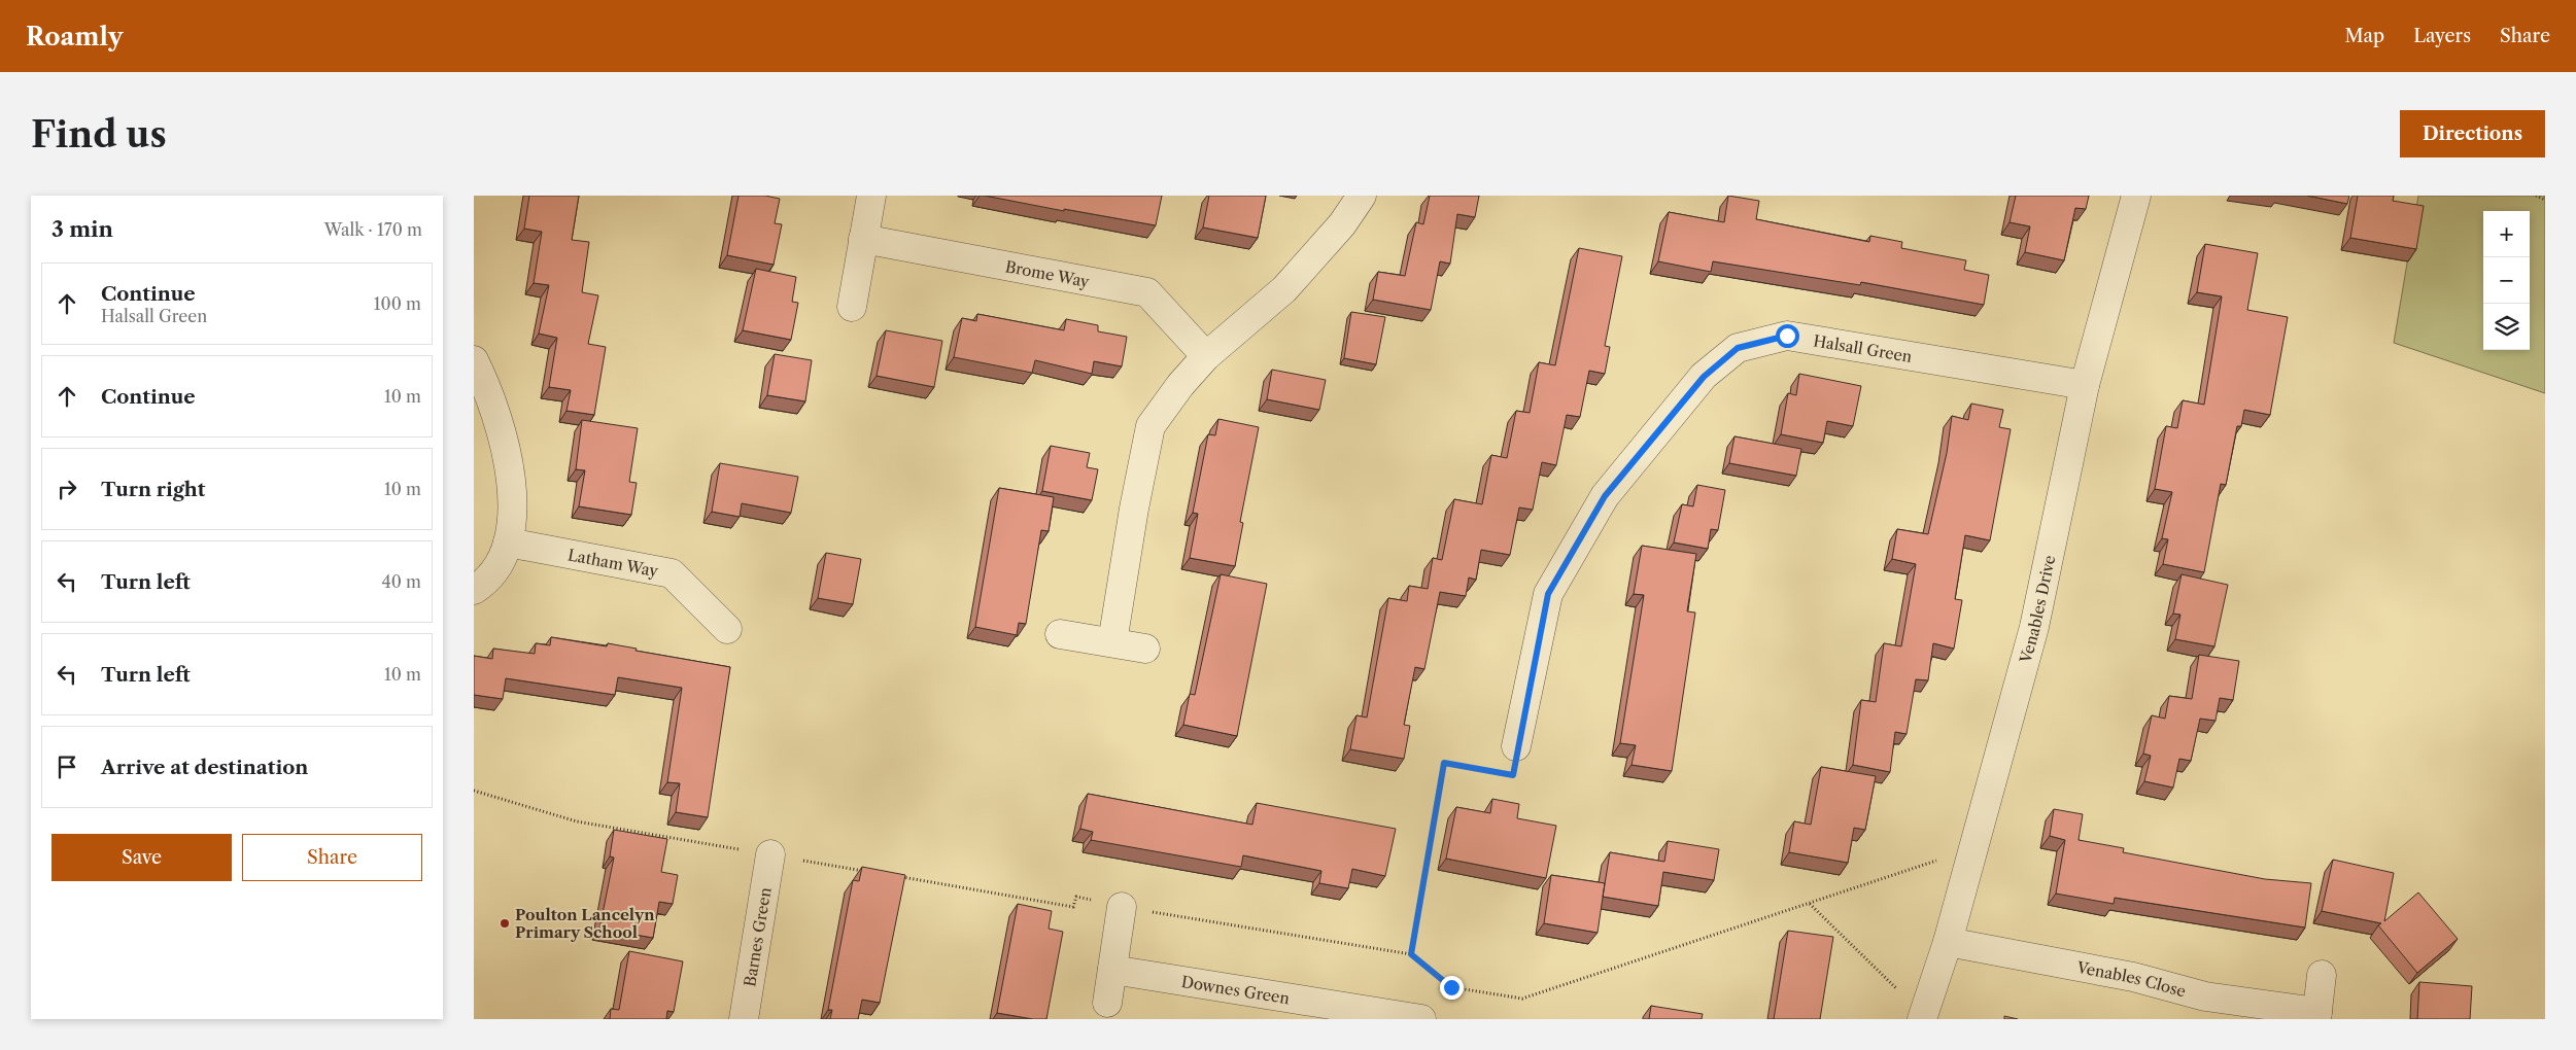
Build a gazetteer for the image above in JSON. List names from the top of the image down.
{
  "streets": {
    "street": [
      "Brome Way",
      "Halsall Green",
      "Latham Way",
      "Venables Drive",
      "Barnes Green",
      "Venables Close",
      "Downes Green"
    ]
  },
  "crossings": [
    ["Halsall Green", "Venables Drive"],
    ["Venables Drive", "Venables Close"]
  ],
  "places": ["Poulton Lancelyn Primary School"],
  "page": {
    "header": "Roamly",
    "nav": ["Map", "Layers", "Share"],
    "buttons": [
      "Directions",
      ["Save", "Share"]
    ],
    "title": "Find us",
    "heading": ["3 min", "Walk · 170 m"],
    "map_buttons": ["+", "−"],
    "list": [
      ["Continue", "Halsall Green", "100 m"],
      ["Continue", "10 m"],
      ["Turn right", "10 m"],
      ["Turn left", "40 m"],
      ["Turn left", "10 m"],
      "Arrive at destination"
    ]
  }
}
